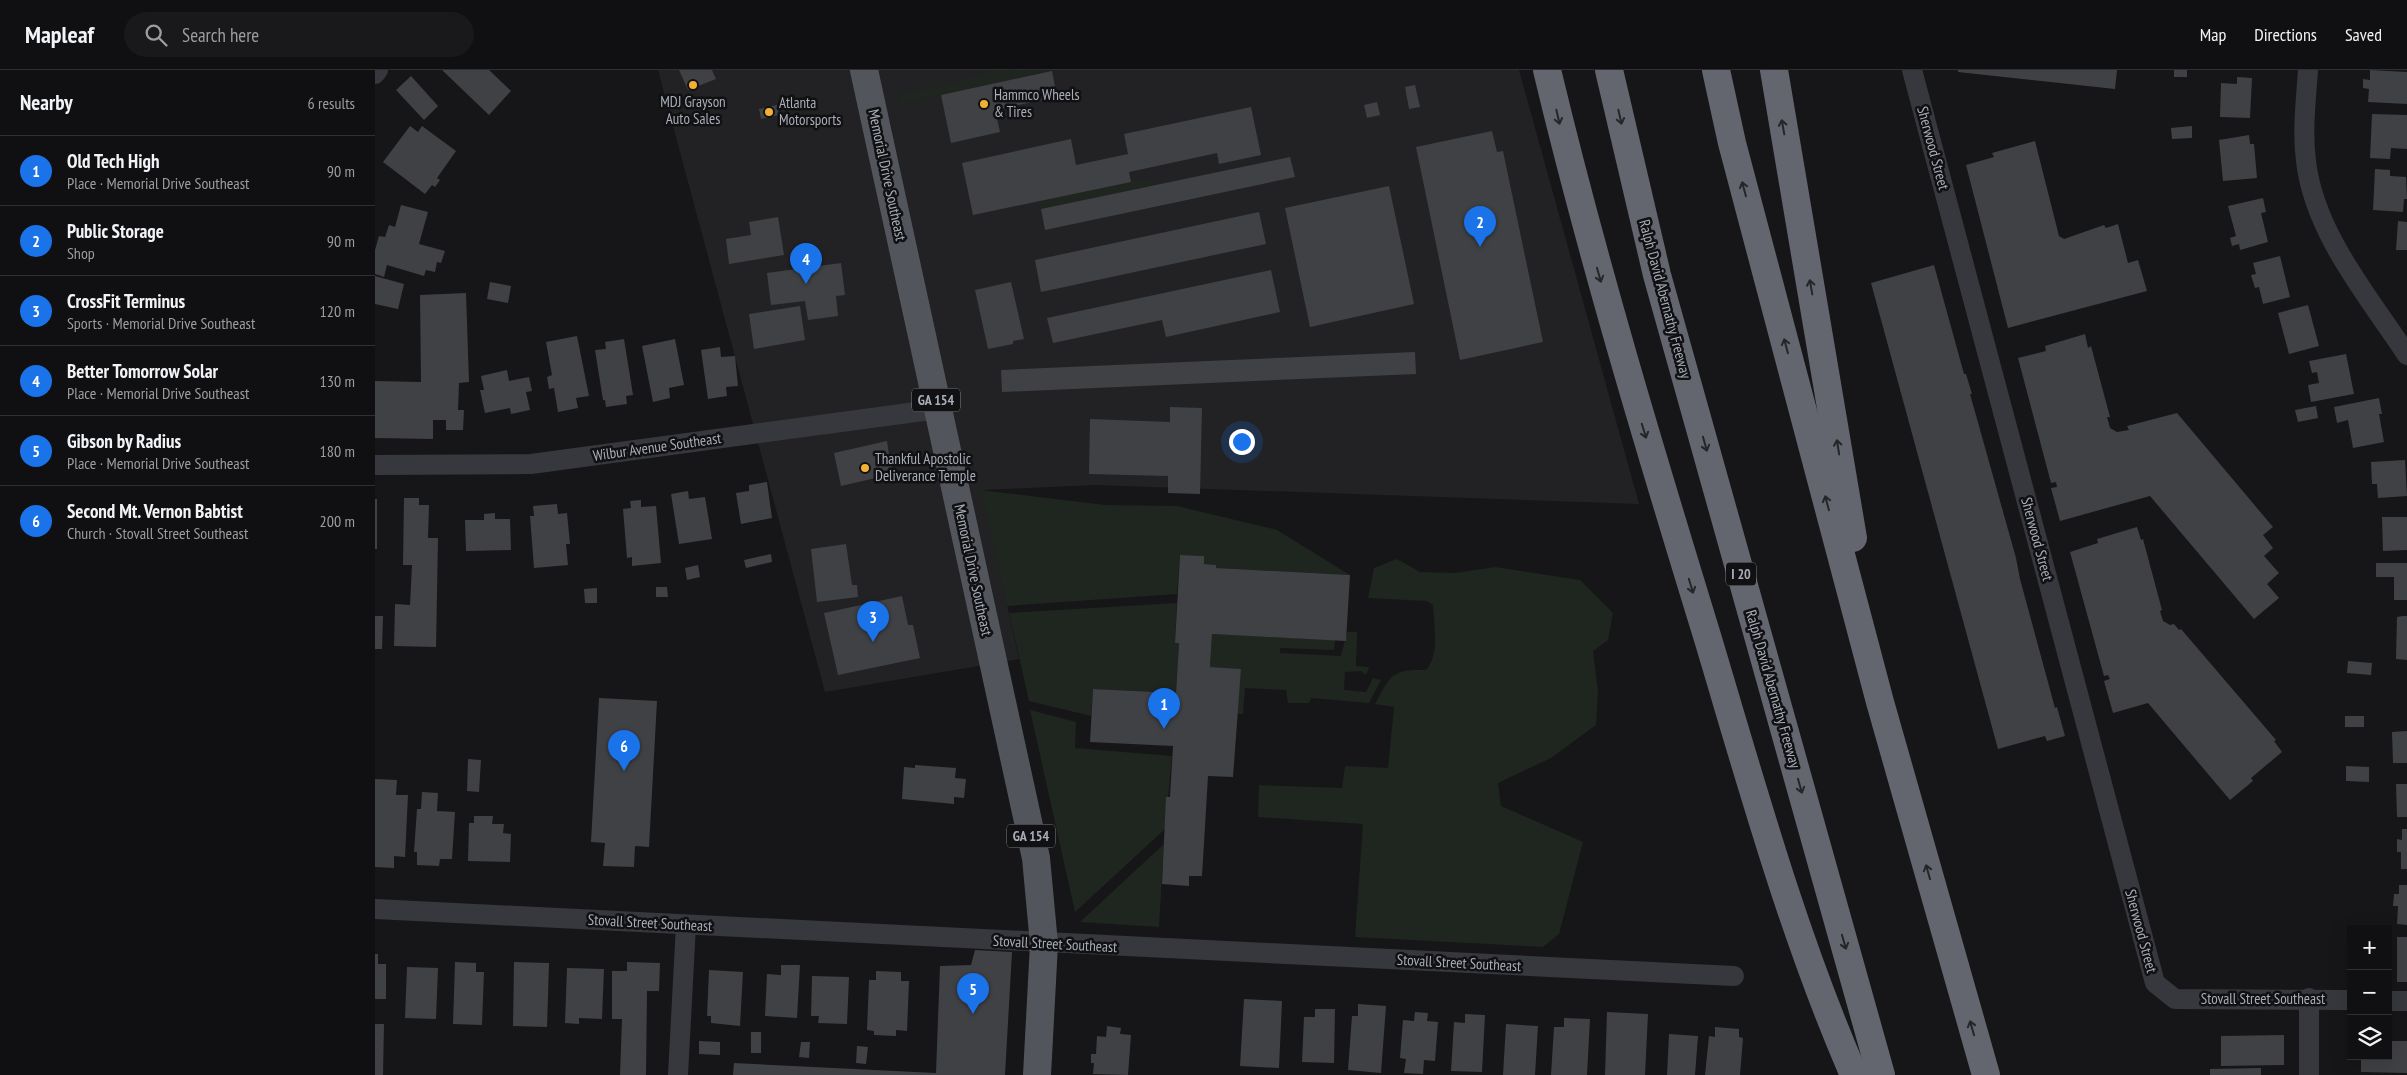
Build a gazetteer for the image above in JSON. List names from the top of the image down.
{
  "streets": {
    "highway": ["Ralph David Abernathy Freeway", "I 20"],
    "main road": ["Memorial Drive Southeast", "GA 154"],
    "street": ["Sherwood Street", "Wilbur Avenue Southeast", "Stovall Street Southeast"]
  },
  "crossings": [
    ["Sherwood Street", "Stovall Street Southeast"],
    ["Memorial Drive Southeast", "Wilbur Avenue Southeast"],
    ["Memorial Drive Southeast", "Stovall Street Southeast"]
  ],
  "places": [
    "MDJ Grayson Auto Sales",
    "Hammco Wheels & Tires",
    "Atlanta Motorsports",
    "Thankful Apostolic Deliverance Temple"
  ],
  "page": {
    "header": "Mapleaf",
    "search": "Search here",
    "nav": ["Map", "Directions", "Saved"],
    "heading": ["Nearby", "6 results"],
    "list": [
      {
        "mark": "1",
        "name": "Old Tech High",
        "note": "Place · Memorial Drive Southeast",
        "value": "90 m"
      },
      {
        "mark": "2",
        "name": "Public Storage",
        "note": "Shop",
        "value": "90 m"
      },
      {
        "mark": "3",
        "name": "CrossFit Terminus",
        "note": "Sports · Memorial Drive Southeast",
        "value": "120 m"
      },
      {
        "mark": "4",
        "name": "Better Tomorrow Solar",
        "note": "Place · Memorial Drive Southeast",
        "value": "130 m"
      },
      {
        "mark": "5",
        "name": "Gibson by Radius",
        "note": "Place · Memorial Drive Southeast",
        "value": "180 m"
      },
      {
        "mark": "6",
        "name": "Second Mt. Vernon Babtist",
        "note": "Church · Stovall Street Southeast",
        "value": "200 m"
      }
    ],
    "pins": [
      "2",
      "4",
      "3",
      "1",
      "6",
      "5"
    ],
    "map_buttons": ["+", "−"]
  }
}
